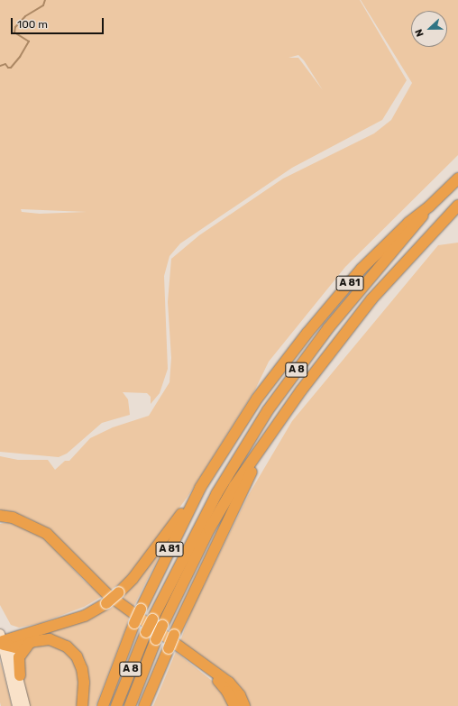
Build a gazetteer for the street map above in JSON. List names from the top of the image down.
{
  "streets": {
    "highway": ["A 81", "A 8"]
  },
  "crossings": [
    ["A 81", "A 8"]
  ],
  "scale_bar": "100 m",
  "north": "left"
}
